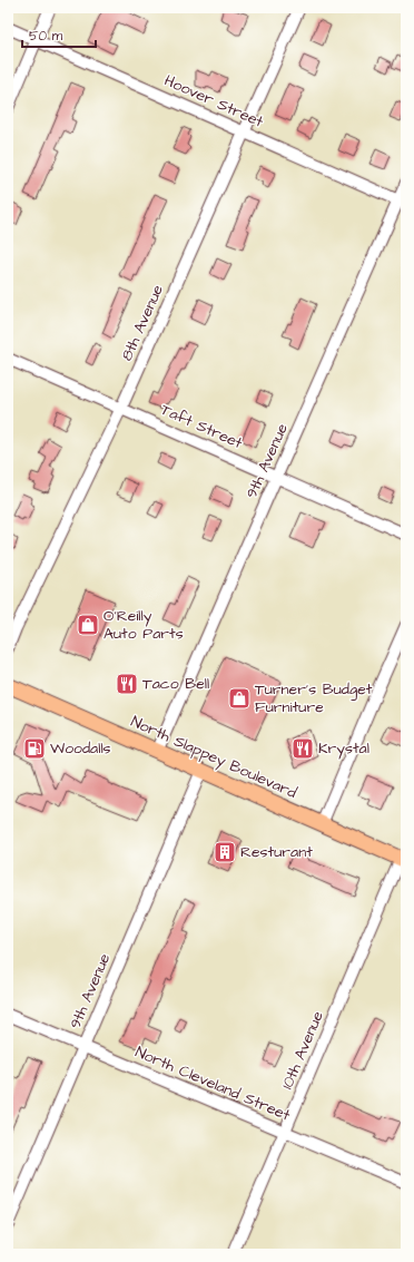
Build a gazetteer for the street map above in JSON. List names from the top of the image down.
{
  "streets": {
    "main road": ["North Slappey Boulevard"],
    "street": [
      "Hoover Street",
      "8th Avenue",
      "Taft Street",
      "9th Avenue",
      "10th Avenue",
      "North Cleveland Street"
    ]
  },
  "crossings": [
    ["Hoover Street", "8th Avenue"],
    ["Hoover Street", "9th Avenue"],
    ["8th Avenue", "Taft Street"],
    ["Taft Street", "9th Avenue"],
    ["9th Avenue", "North Slappey Boulevard"],
    ["9th Avenue", "North Cleveland Street"],
    ["North Slappey Boulevard", "10th Avenue"],
    ["10th Avenue", "North Cleveland Street"]
  ],
  "places": {
    "shop": ["O'Reilly Auto Parts", "Turner's Budget Furniture"],
    "restaurant": ["Taco Bell", "Krystal"],
    "fuel station": ["Woodalls"],
    "building": ["Resturant"]
  },
  "scale_bar": "50 m"
}
